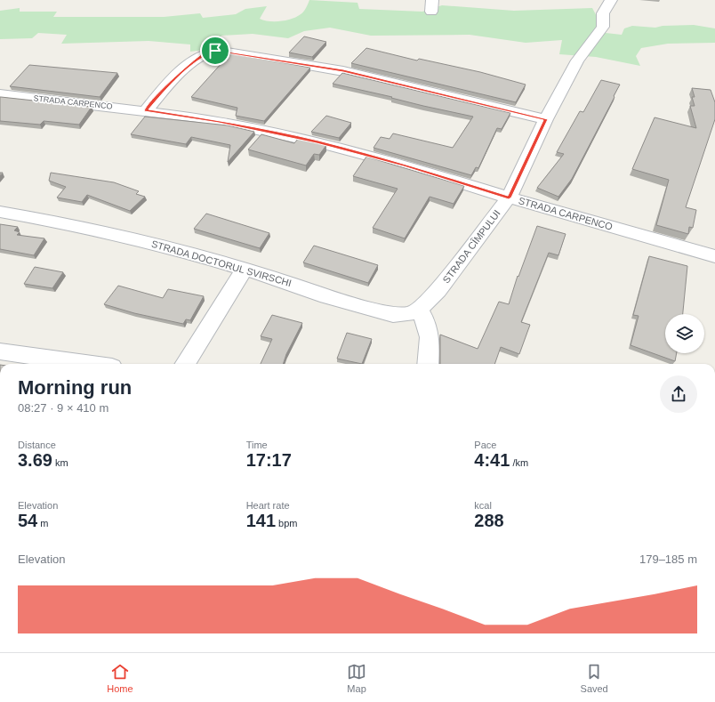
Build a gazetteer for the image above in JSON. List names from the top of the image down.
{
  "streets": {
    "street": ["STRADA CARPENCO", "STRADA CÎMPULUI", "STRADA DOCTORUL SVIRSCHI"]
  },
  "crossings": [
    ["STRADA CARPENCO", "STRADA CÎMPULUI"],
    ["STRADA CÎMPULUI", "STRADA DOCTORUL SVIRSCHI"]
  ],
  "page": {
    "heading": ["Morning run", "08:27 · 9 × 410 m"],
    "stats": [
      ["Distance", "3.69 km"],
      ["Time", "17:17"],
      ["Pace", "4:41 /km"],
      ["Elevation", "54 m"],
      ["Heart rate", "141 bpm"],
      ["kcal", "288"]
    ],
    "chart": ["Elevation", "179–185 m"],
    "tabs": ["Home", "Map", "Saved"]
  }
}
